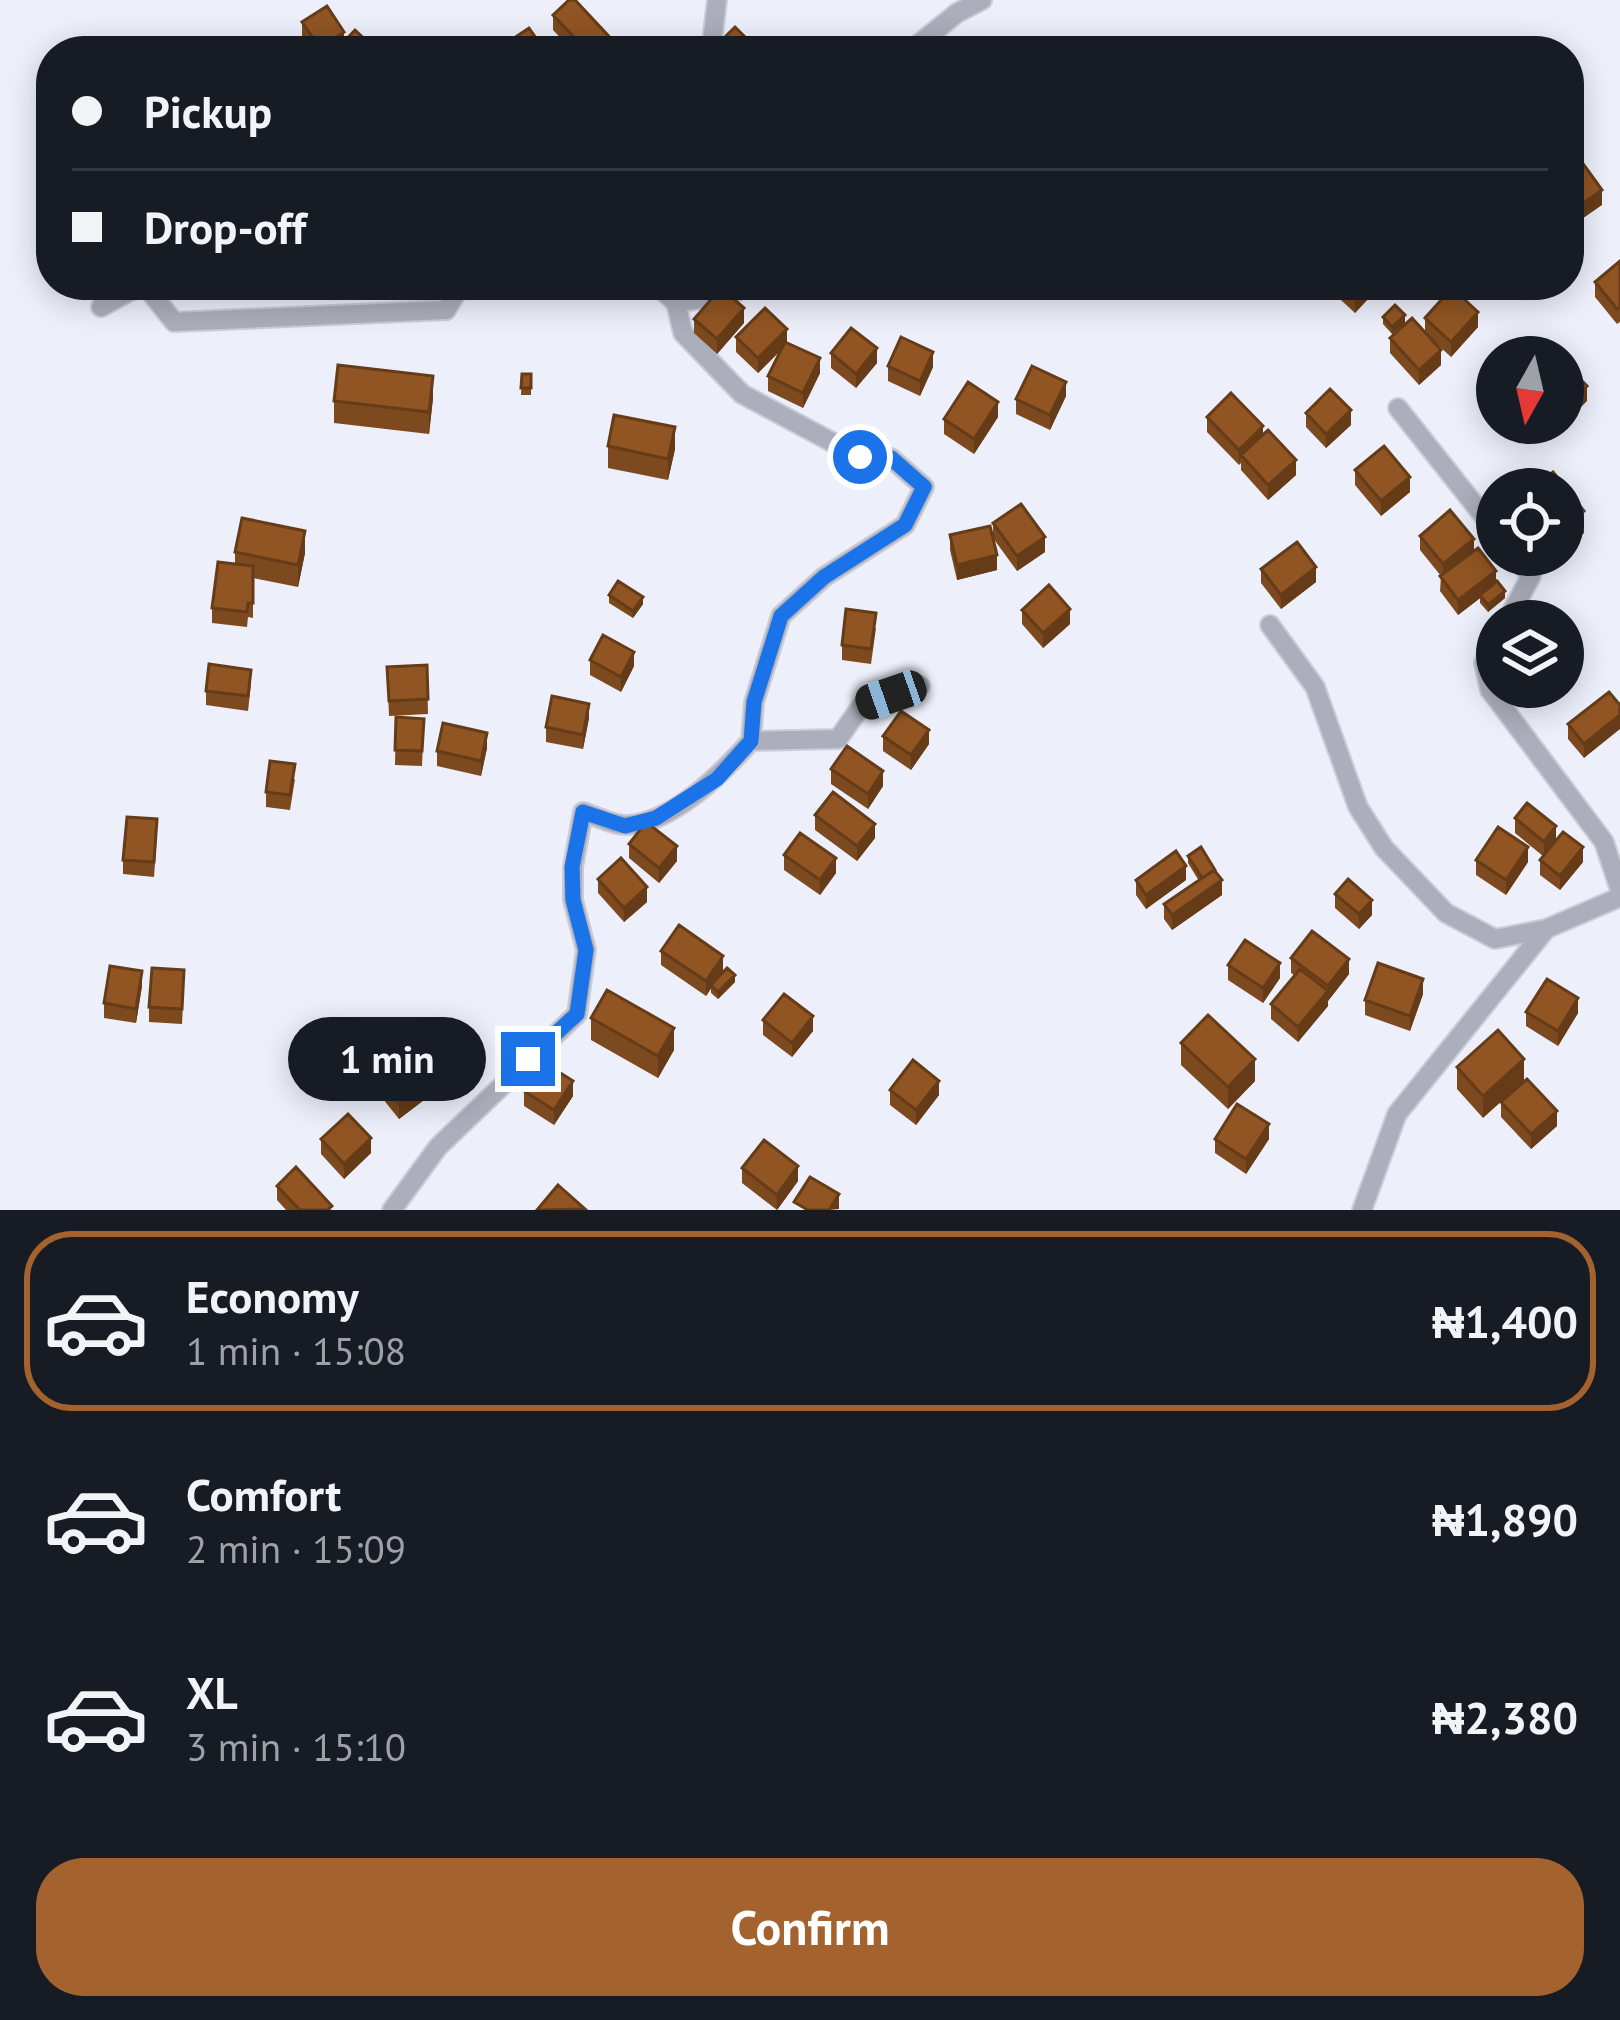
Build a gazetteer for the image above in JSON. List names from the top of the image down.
{
  "north": "bottom",
  "page": {
    "banner": ["Pickup", "Drop-off"],
    "bubble": "1 min",
    "list": [
      {
        "name": "Economy",
        "note": "1 min · 15:08",
        "value": "₦1,400"
      },
      {
        "name": "Comfort",
        "note": "2 min · 15:09",
        "value": "₦1,890"
      },
      {
        "name": "XL",
        "note": "3 min · 15:10",
        "value": "₦2,380"
      }
    ],
    "buttons": "Confirm"
  }
}
